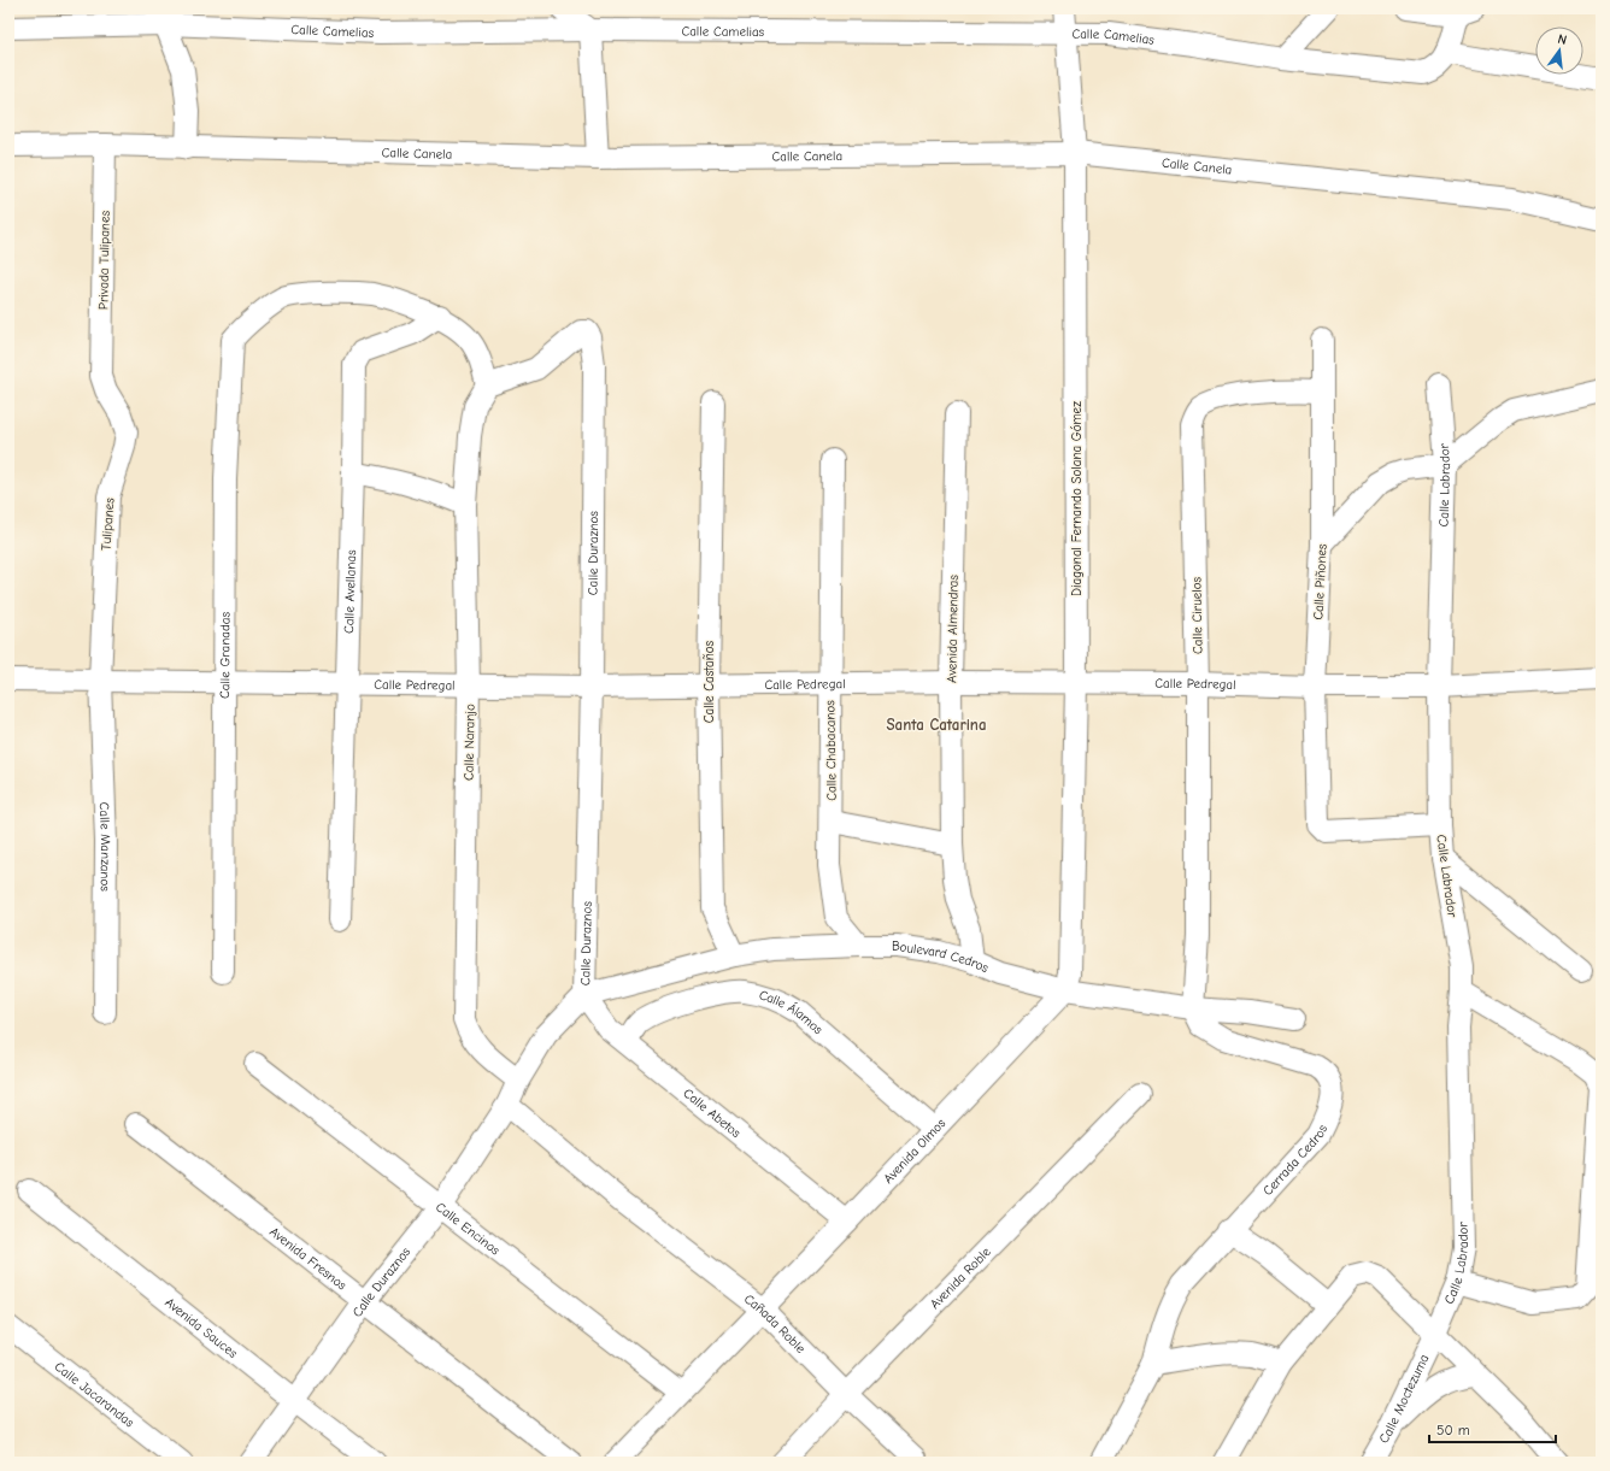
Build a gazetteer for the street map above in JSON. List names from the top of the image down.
{
  "streets": {
    "street": [
      "Calle Camelias",
      "Calle Canela",
      "Privada Tulipanes",
      "Calle Labrador",
      "Diagonal Fernando Solana Gómez",
      "Tulipanes",
      "Calle Duraznos",
      "Calle Piñones",
      "Calle Avellanas",
      "Calle Ciruelos",
      "Avenida Almendras",
      "Calle Granadas",
      "Calle Castaños",
      "Calle Pedregal",
      "Calle Naranjo",
      "Calle Chabacanos",
      "Calle Manzanos",
      "Boulevard Cedros",
      "Calle Álamos",
      "Calle Abetos",
      "Avenida Olmos",
      "Cerrada Cedros",
      "Calle Encinos",
      "Avenida Fresnos",
      "Avenida Roble",
      "Cañada Roble",
      "Avenida Sauces",
      "Calle Jacarandas",
      "Calle Moctezuma"
    ]
  },
  "crossings": [
    ["Calle Camelias", "Diagonal Fernando Solana Gómez"],
    ["Calle Canela", "Privada Tulipanes"],
    ["Calle Canela", "Diagonal Fernando Solana Gómez"],
    ["Privada Tulipanes", "Tulipanes"],
    ["Calle Labrador", "Calle Piñones"],
    ["Calle Labrador", "Calle Pedregal"],
    ["Calle Labrador", "Calle Moctezuma"],
    ["Diagonal Fernando Solana Gómez", "Calle Pedregal"],
    ["Diagonal Fernando Solana Gómez", "Boulevard Cedros"],
    ["Diagonal Fernando Solana Gómez", "Avenida Olmos"],
    ["Tulipanes", "Calle Pedregal"],
    ["Tulipanes", "Calle Manzanos"],
    ["Calle Duraznos", "Calle Pedregal"],
    ["Calle Duraznos", "Calle Naranjo"],
    ["Calle Duraznos", "Boulevard Cedros"],
    ["Calle Duraznos", "Calle Abetos"],
    ["Calle Duraznos", "Calle Encinos"],
    ["Calle Duraznos", "Avenida Fresnos"],
    ["Calle Duraznos", "Cañada Roble"],
    ["Calle Duraznos", "Avenida Sauces"],
    ["Calle Piñones", "Calle Ciruelos"],
    ["Calle Piñones", "Calle Pedregal"],
    ["Calle Avellanas", "Calle Granadas"],
    ["Calle Avellanas", "Calle Pedregal"],
    ["Calle Ciruelos", "Calle Pedregal"],
    ["Calle Ciruelos", "Boulevard Cedros"],
    ["Calle Ciruelos", "Cerrada Cedros"],
    ["Avenida Almendras", "Calle Pedregal"],
    ["Avenida Almendras", "Boulevard Cedros"],
    ["Calle Granadas", "Calle Pedregal"],
    ["Calle Castaños", "Calle Pedregal"],
    ["Calle Castaños", "Boulevard Cedros"],
    ["Calle Pedregal", "Calle Naranjo"],
    ["Calle Pedregal", "Calle Chabacanos"],
    ["Calle Pedregal", "Calle Manzanos"],
    ["Calle Chabacanos", "Boulevard Cedros"],
    ["Boulevard Cedros", "Calle Abetos"],
    ["Boulevard Cedros", "Avenida Olmos"],
    ["Boulevard Cedros", "Cerrada Cedros"],
    ["Calle Álamos", "Calle Abetos"],
    ["Calle Álamos", "Avenida Olmos"],
    ["Calle Abetos", "Avenida Olmos"],
    ["Avenida Olmos", "Cañada Roble"],
    ["Avenida Roble", "Cañada Roble"]
  ],
  "districts": ["Santa Catarina"],
  "scale_bar": "50 m",
  "north": "top"
}
